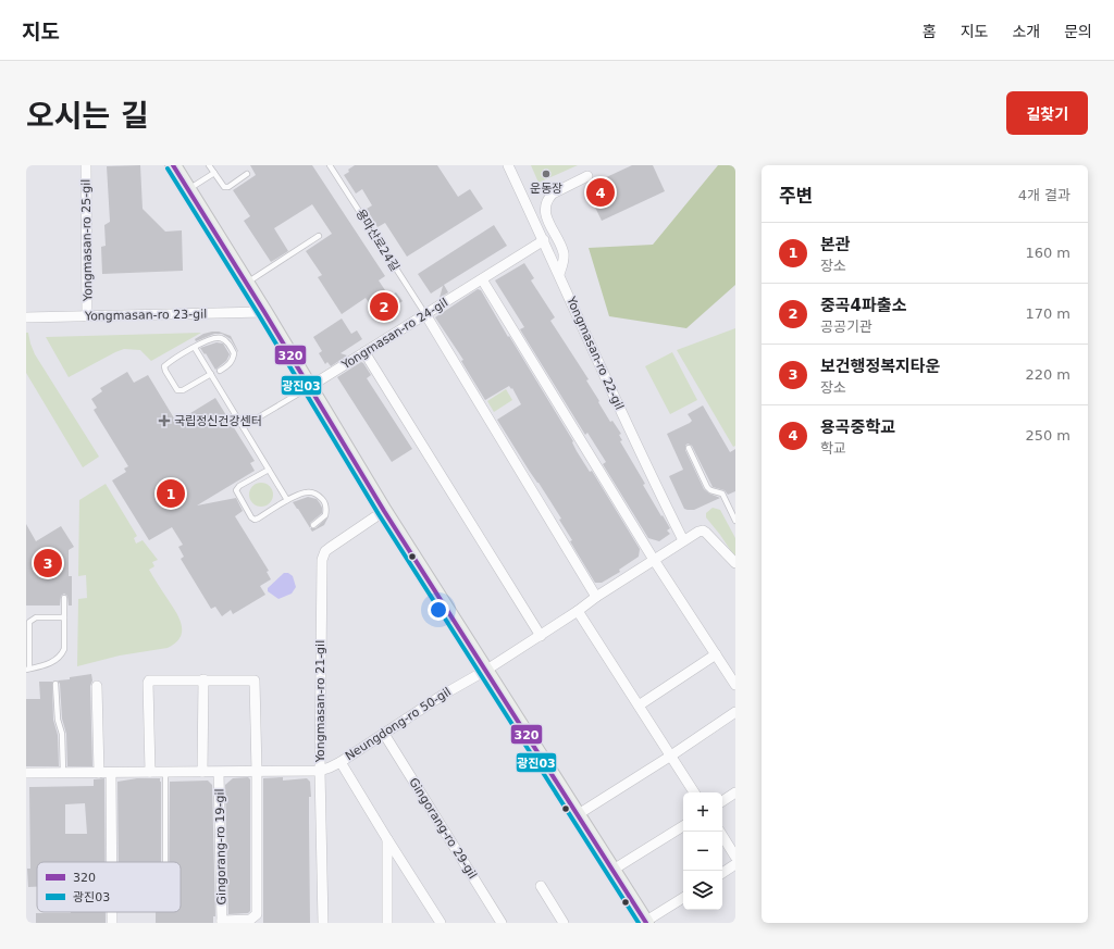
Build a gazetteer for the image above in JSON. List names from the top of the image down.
{
  "streets": {
    "street": [
      "Yongmasan-ro 25-gil",
      "Yongmasan-ro 23-gil",
      "Yongmasan-ro 24-gil",
      "Yongmasan-ro 22-gil",
      "Yongmasan-ro 21-gil",
      "Neungdong-ro 50-gil",
      "Gingorang-ro 29-gil",
      "Gingorang-ro 19-gil"
    ],
    "lane": ["용마산로24길"]
  },
  "crossings": [
    ["Yongmasan-ro 25-gil", "Yongmasan-ro 23-gil"],
    ["용마산로24길", "Yongmasan-ro 24-gil"],
    ["Yongmasan-ro 21-gil", "Neungdong-ro 50-gil"],
    ["Neungdong-ro 50-gil", "Gingorang-ro 29-gil"],
    ["Neungdong-ro 50-gil", "Gingorang-ro 19-gil"]
  ],
  "places": {
    "other": ["운동장"],
    "health": ["국립정신건강센터"]
  },
  "lines": ["transit line 320", "transit line 광진03"],
  "legend": ["320", "광진03"],
  "page": {
    "header": "지도",
    "nav": [
      "홈",
      "지도",
      "소개",
      "문의"
    ],
    "title": "오시는 길",
    "buttons": "길찾기",
    "heading": ["주변", "4개 결과"],
    "pins": [
      "4",
      "2",
      "1",
      "3"
    ],
    "list": [
      {
        "mark": "1",
        "name": "본관",
        "note": "장소",
        "value": "160 m"
      },
      {
        "mark": "2",
        "name": "중곡4파출소",
        "note": "공공기관",
        "value": "170 m"
      },
      {
        "mark": "3",
        "name": "보건행정복지타운",
        "note": "장소",
        "value": "220 m"
      },
      {
        "mark": "4",
        "name": "용곡중학교",
        "note": "학교",
        "value": "250 m"
      }
    ],
    "map_buttons": ["+", "−"]
  }
}
